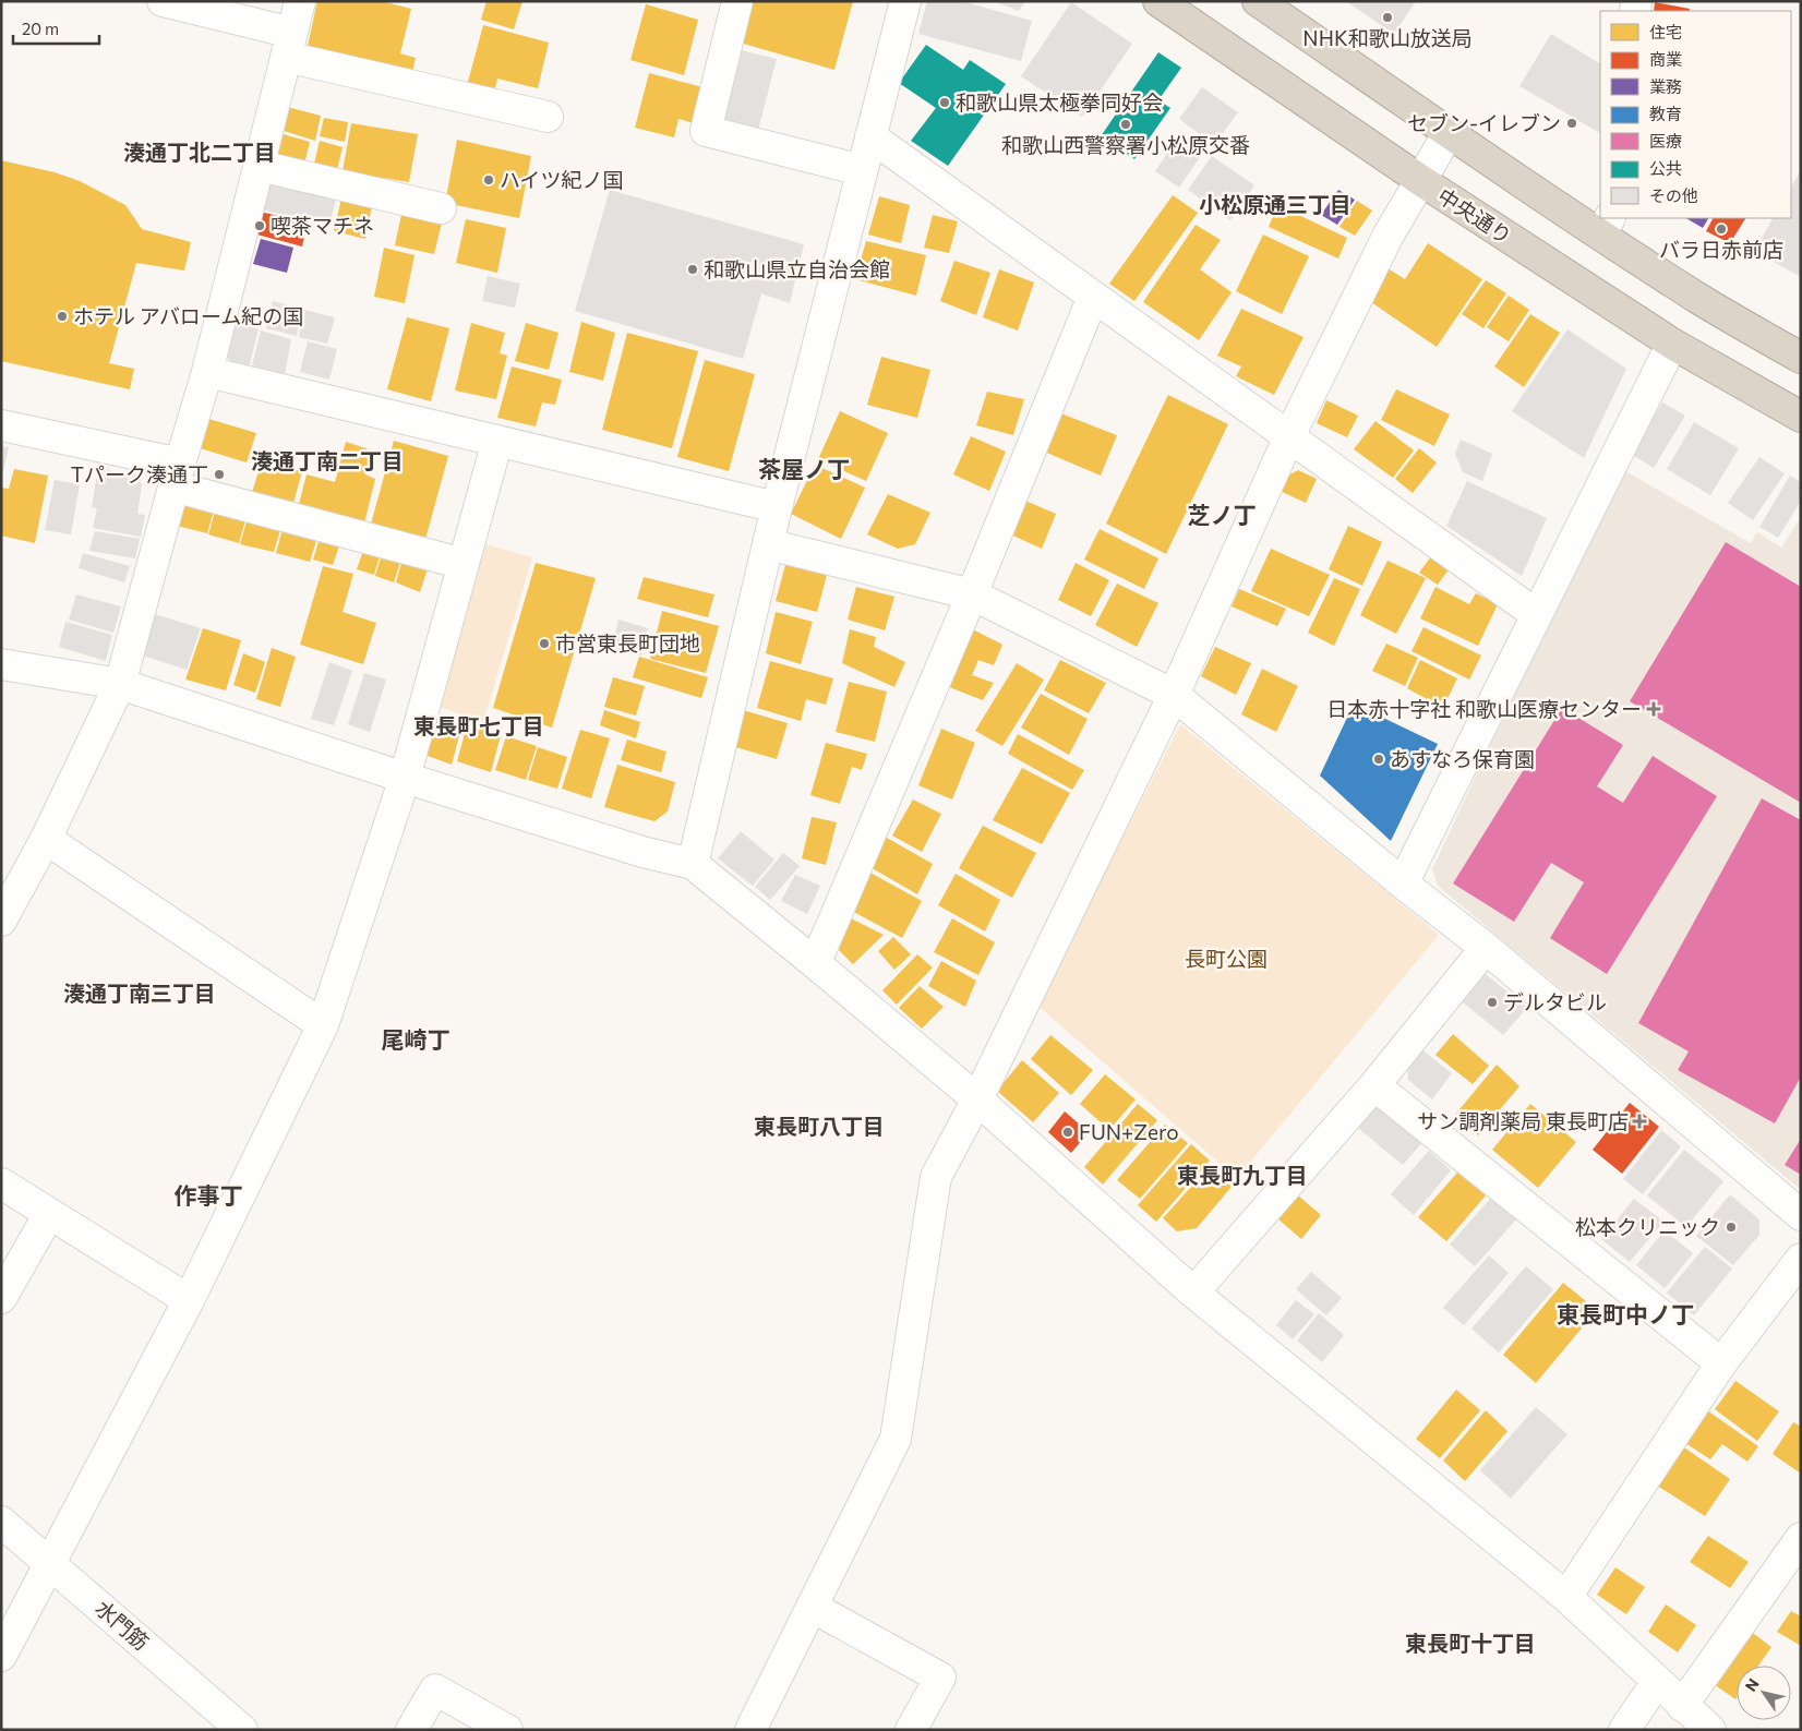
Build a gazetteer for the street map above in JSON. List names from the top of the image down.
{
  "streets": {
    "highway": ["中央通り"],
    "street": ["水門筋"]
  },
  "districts": [
    "湊通丁北二丁目",
    "小松原通三丁目",
    "湊通丁南二丁目",
    "茶屋ノ丁",
    "芝ノ丁",
    "東長町七丁目",
    "湊通丁南三丁目",
    "尾崎丁",
    "東長町八丁目",
    "東長町九丁目",
    "作事丁",
    "東長町中ノ丁",
    "東長町十丁目"
  ],
  "parks": ["長町公園"],
  "places": {
    "other": [
      "NHK和歌山放送局",
      "和歌山県太極拳同好会",
      "セブン-イレブン",
      "和歌山西警察署小松原交番",
      "ハイツ紀ノ国",
      "喫茶マチネ",
      "バラ日赤前店",
      "和歌山県立自治会館",
      "ホテル アバローム紀の国",
      "Tパーク湊通丁",
      "市営東長町団地",
      "あすなろ保育園",
      "デルタビル",
      "FUN+Zero",
      "松本クリニック"
    ],
    "health": ["日本赤十字社 和歌山医療センター", "サン調剤薬局 東長町店"]
  },
  "legend": [
    "住宅",
    "商業",
    "業務",
    "教育",
    "医療",
    "公共",
    "その他"
  ],
  "scale_bar": "20 m",
  "north": "top left"
}
